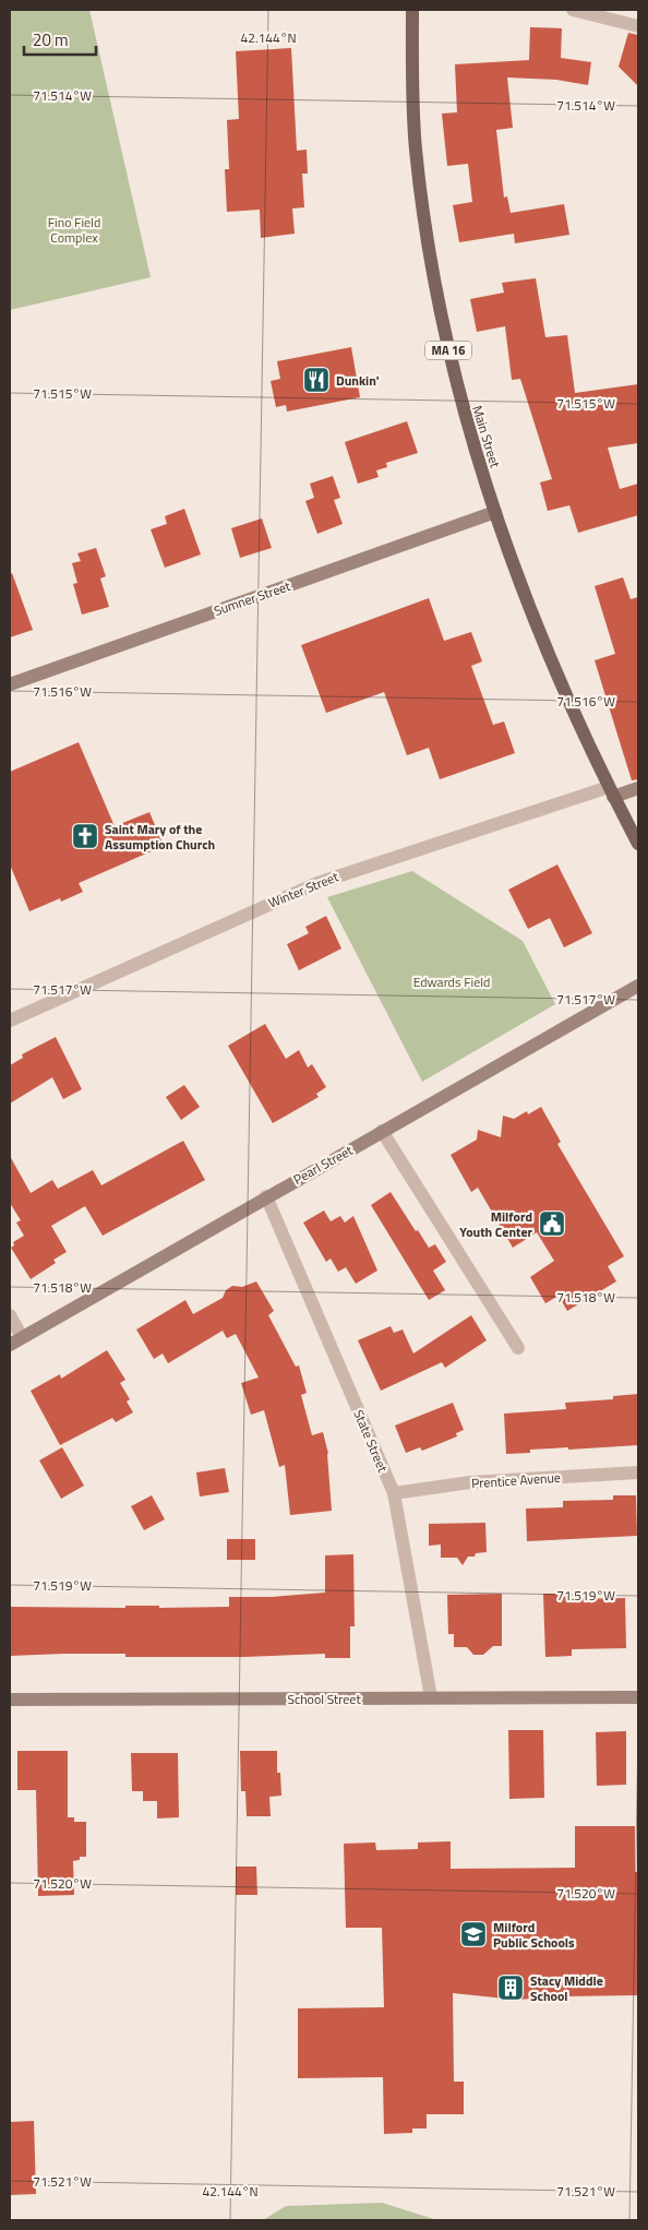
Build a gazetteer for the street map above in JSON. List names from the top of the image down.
{
  "streets": {
    "main road": [
      "MA 16",
      "Main Street",
      "Sumner Street",
      "Pearl Street",
      "School Street"
    ],
    "street": ["Winter Street", "State Street", "Prentice Avenue"]
  },
  "crossings": [
    ["Main Street", "Sumner Street"],
    ["Main Street", "Winter Street"],
    ["Pearl Street", "State Street"],
    ["State Street", "Prentice Avenue"],
    ["State Street", "School Street"]
  ],
  "parks": ["Fino Field Complex", "Edwards Field"],
  "places": {
    "restaurant": ["Dunkin'"],
    "church": ["Saint Mary of the Assumption Church"],
    "public building": ["Milford Youth Center"],
    "school or university": ["Milford Public Schools"],
    "building": ["Stacy Middle School"]
  },
  "scale_bar": "20 m",
  "coordinates": [
    "42.144°N",
    "71.514°W",
    "71.515°W",
    "71.516°W",
    "71.517°W",
    "71.518°W",
    "71.519°W",
    "71.520°W",
    "71.521°W"
  ]
}
